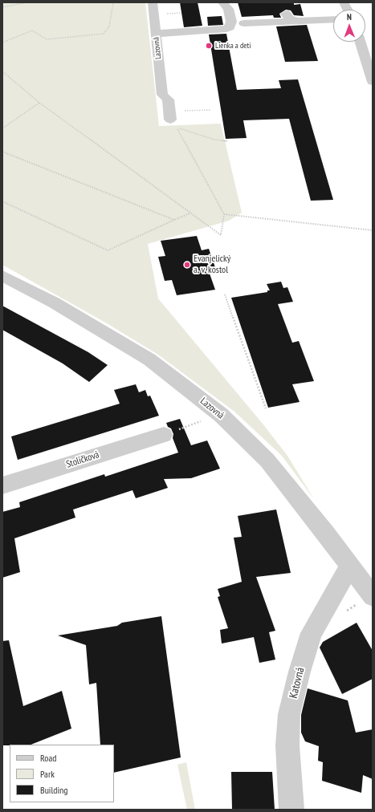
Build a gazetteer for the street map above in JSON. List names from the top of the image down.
{
  "streets": {
    "street": ["Lazovná", "Stoličková", "Katovná"]
  },
  "crossings": [
    ["Lazovná", "Katovná"]
  ],
  "places": ["Lienka a deti", "Evanjelický a. v. kostol"],
  "legend": ["Road", "Park", "Building"],
  "north": "top"
}
